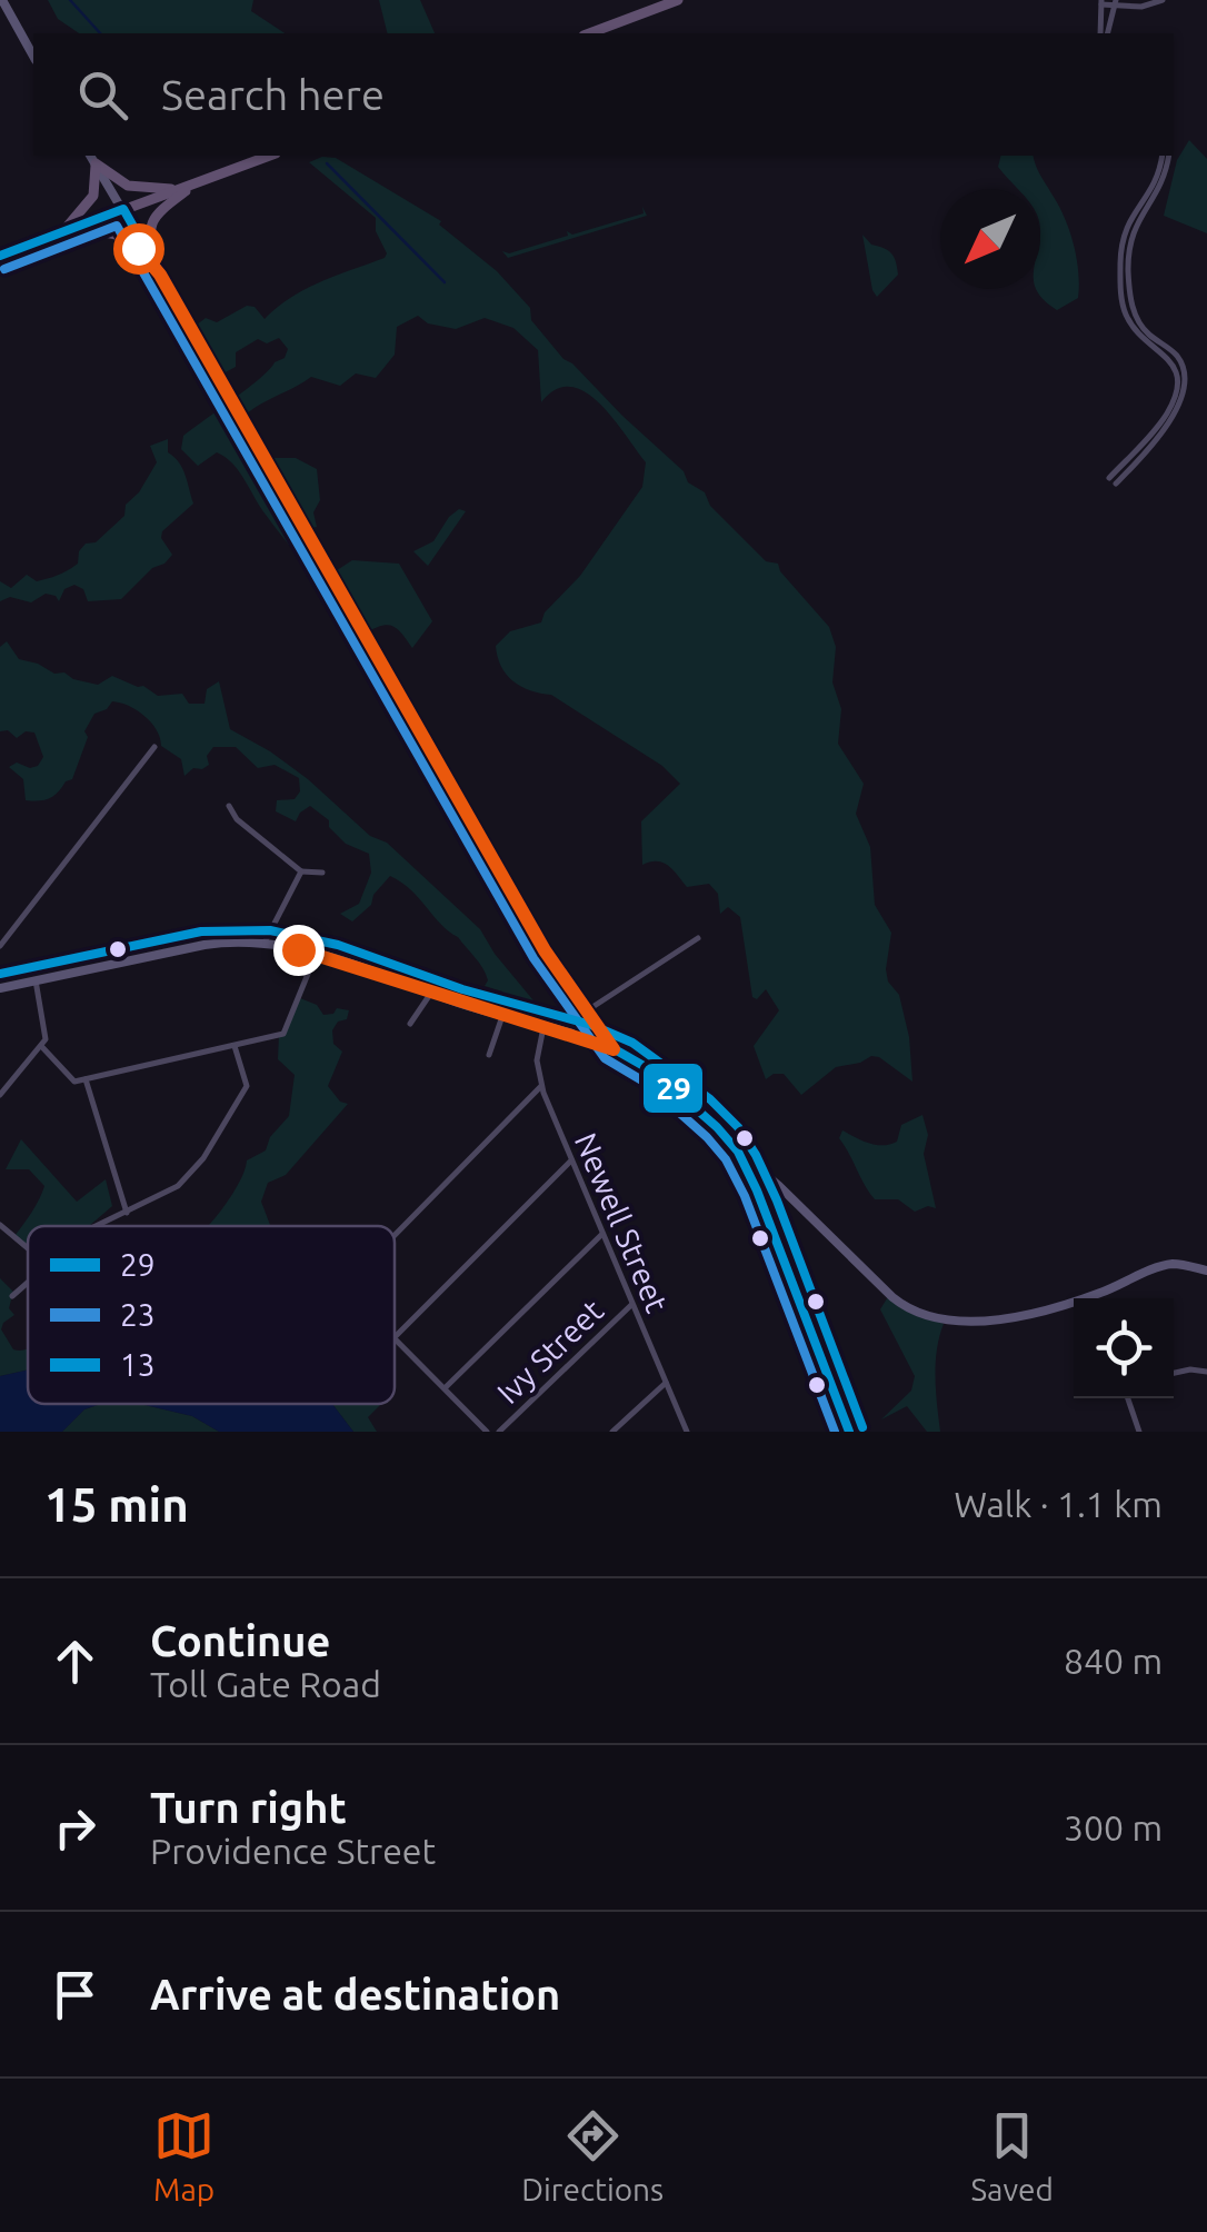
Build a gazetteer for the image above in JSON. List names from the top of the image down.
{
  "streets": {
    "street": ["Newell Street", "Ivy Street"]
  },
  "crossings": [
    ["Newell Street", "Ivy Street"]
  ],
  "lines": ["transit line 29", "transit line 23", "transit line 13"],
  "legend": ["29", "23", "13"],
  "north": "bottom left",
  "page": {
    "search": "Search here",
    "heading": ["15 min", "Walk · 1.1 km"],
    "list": [
      ["Continue", "Toll Gate Road", "840 m"],
      ["Turn right", "Providence Street", "300 m"],
      "Arrive at destination"
    ],
    "nav": ["Map", "Directions", "Saved"]
  }
}
